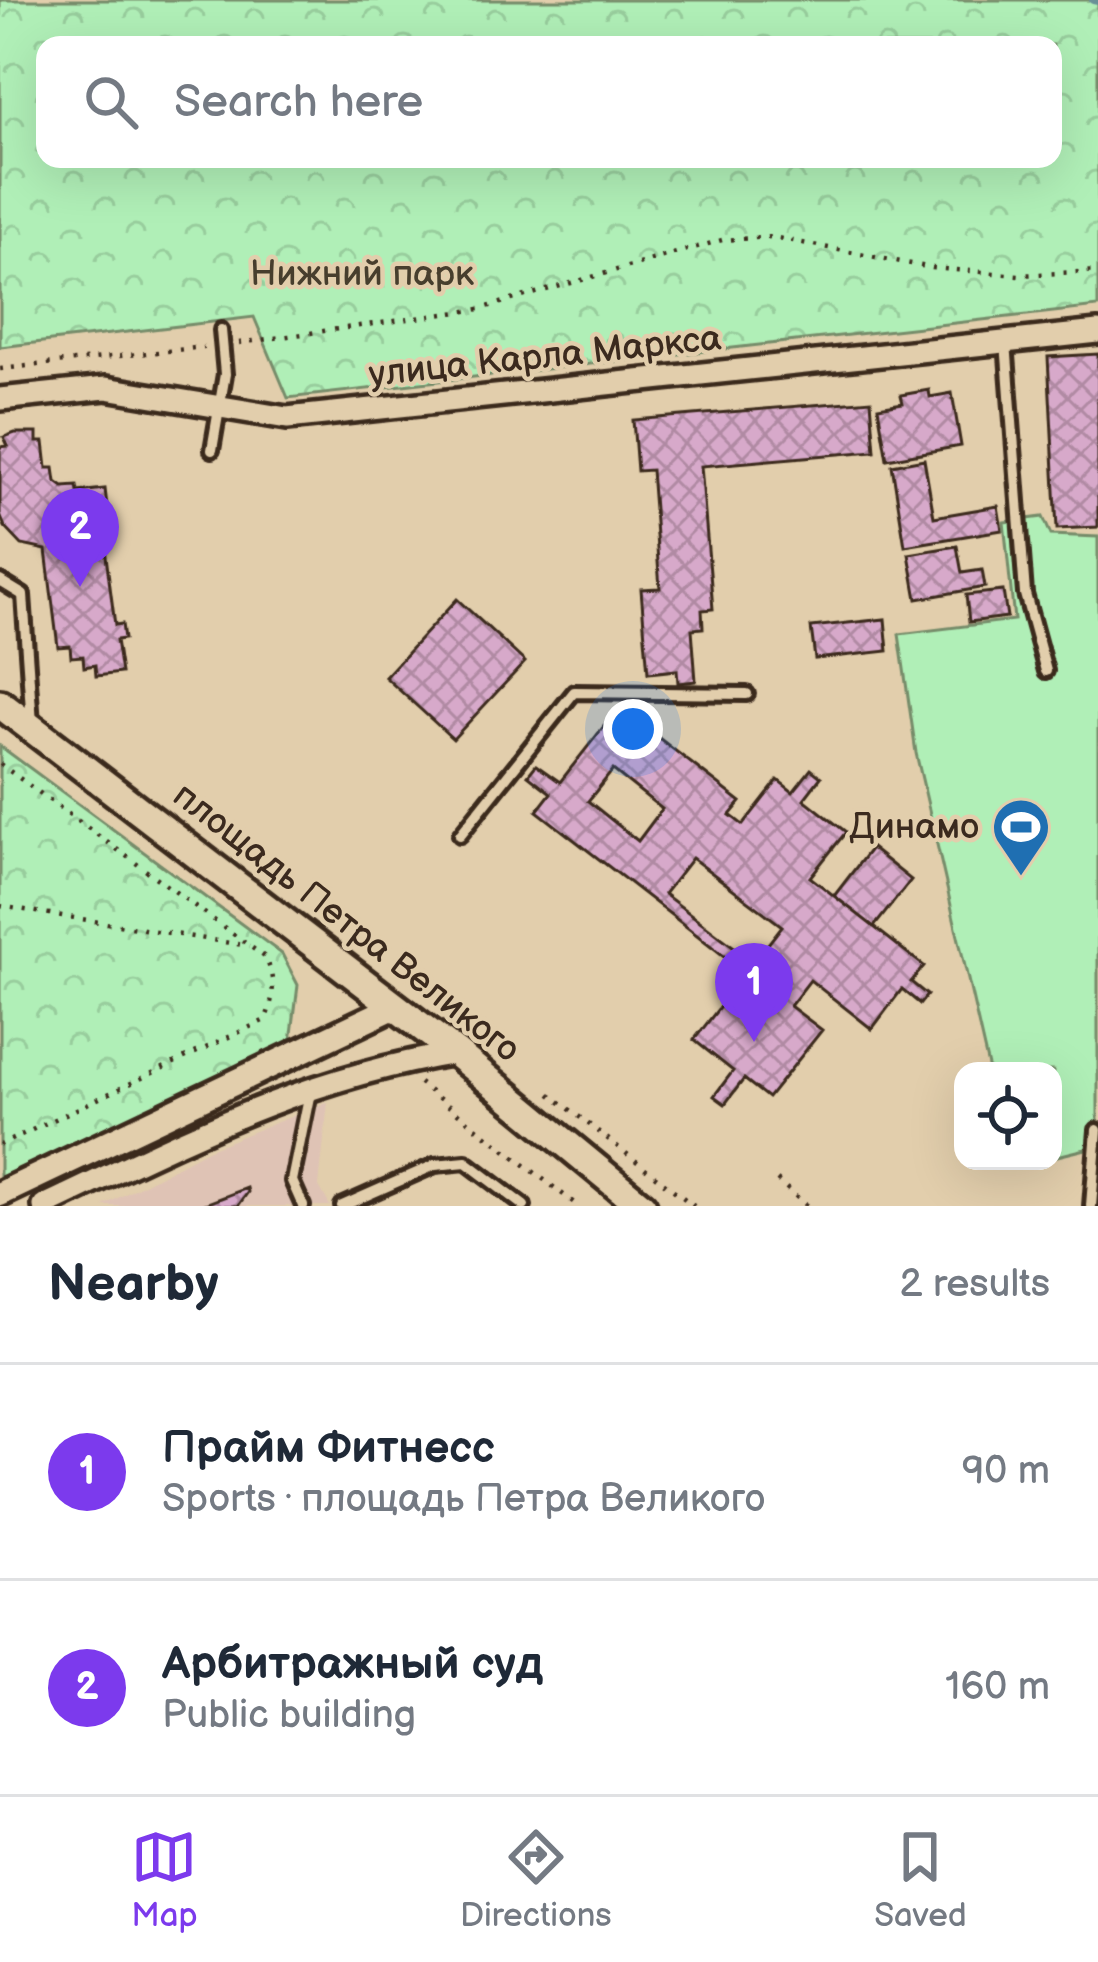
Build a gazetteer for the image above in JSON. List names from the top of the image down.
{
  "streets": {
    "main road": ["площадь Петра Великого"],
    "street": ["улица Карла Маркса"]
  },
  "parks": ["Нижний парк"],
  "places": {
    "sports": ["Динамо"]
  },
  "page": {
    "search": "Search here",
    "pins": ["2", "1"],
    "heading": ["Nearby", "2 results"],
    "list": [
      {
        "mark": "1",
        "name": "Прайм Фитнесс",
        "note": "Sports · площадь Петра Великого",
        "value": "90 m"
      },
      {
        "mark": "2",
        "name": "Арбитражный суд",
        "note": "Public building",
        "value": "160 m"
      }
    ],
    "nav": ["Map", "Directions", "Saved"]
  }
}
